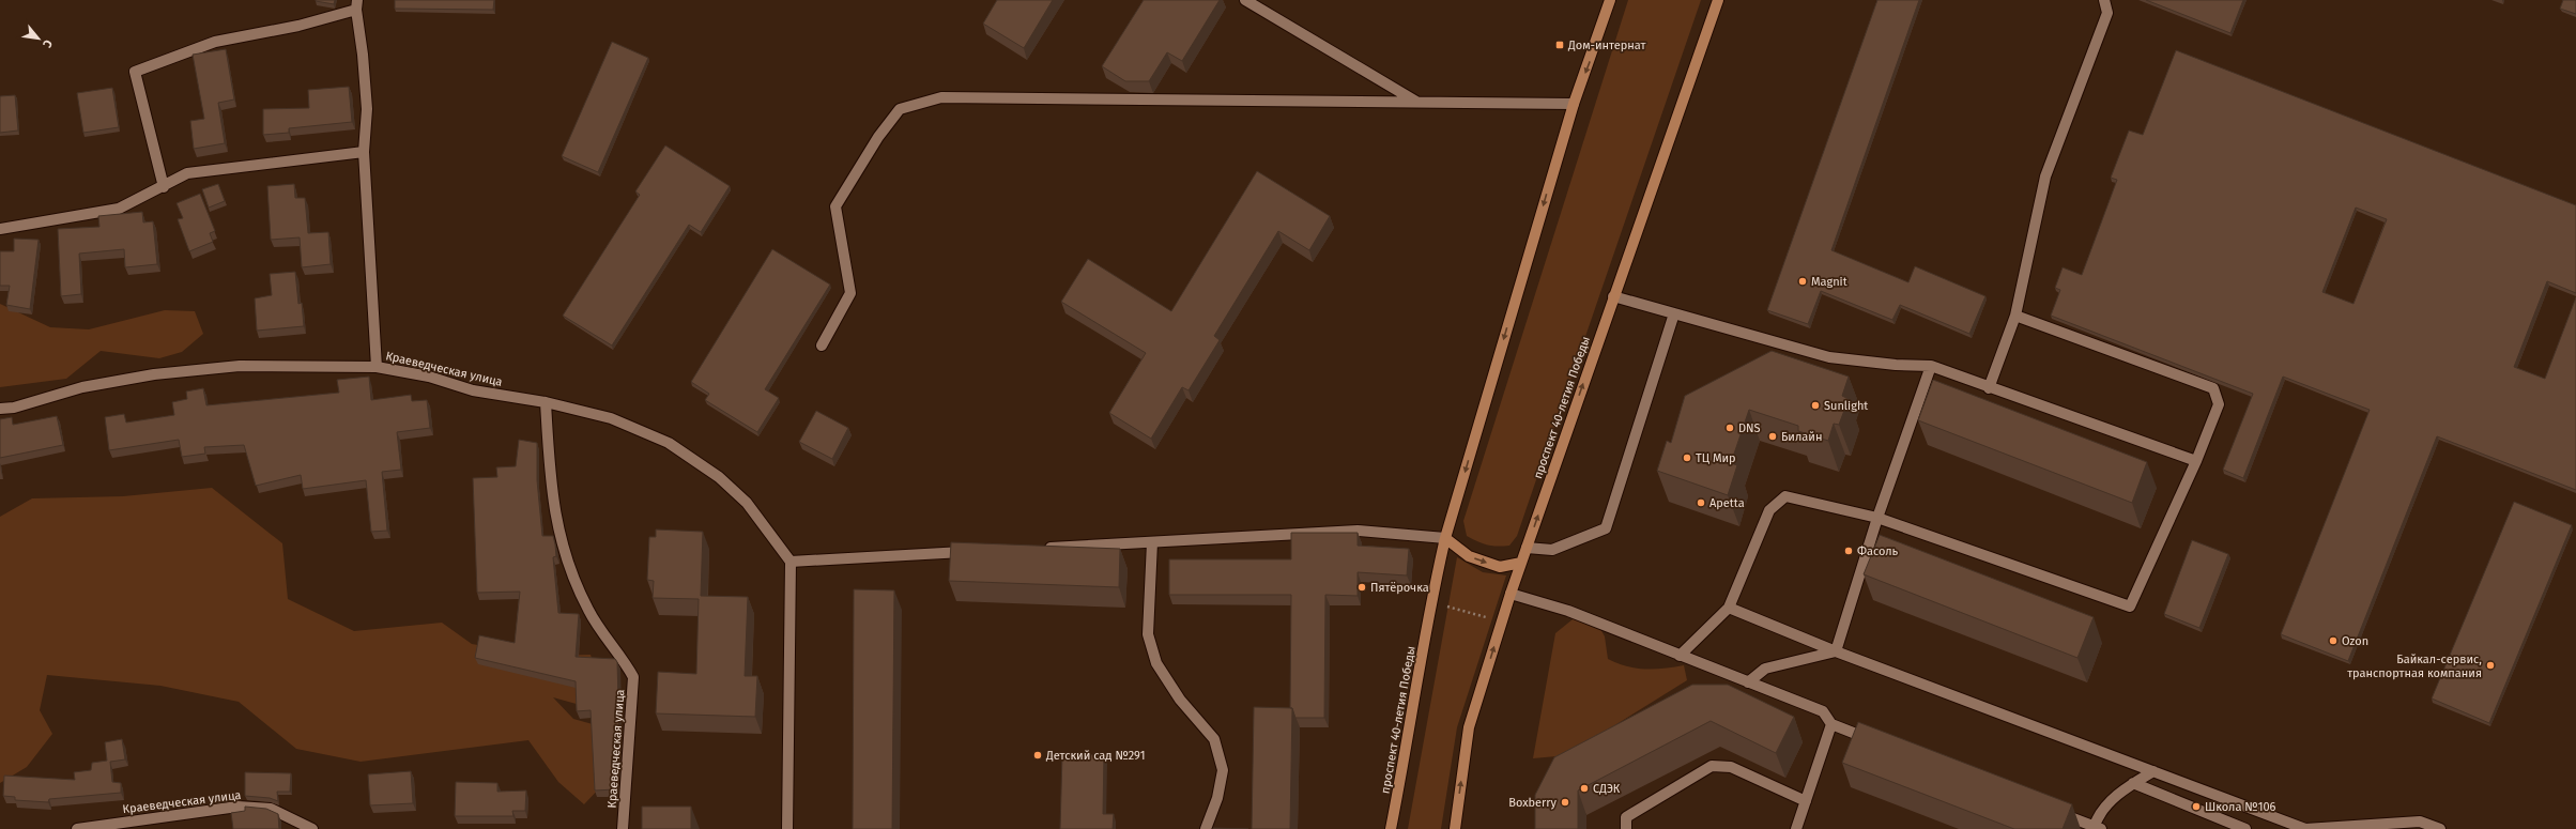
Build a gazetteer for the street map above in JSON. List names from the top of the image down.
{
  "streets": {
    "main road": ["проспект 40-летия Победы"],
    "street": ["Краеведческая улица"]
  },
  "places": {
    "transit": ["Дом-интернат"],
    "other": [
      "Magnit",
      "Sunlight",
      "DNS",
      "Билайн",
      "ТЦ Мир",
      "Apetta",
      "Фасоль",
      "Пятёрочка",
      "Ozon",
      "Байкал-сервис, транспортная компания",
      "Детский сад №291",
      "СДЭК",
      "Boxberry",
      "Школа №106"
    ]
  },
  "north": "bottom right"
}
